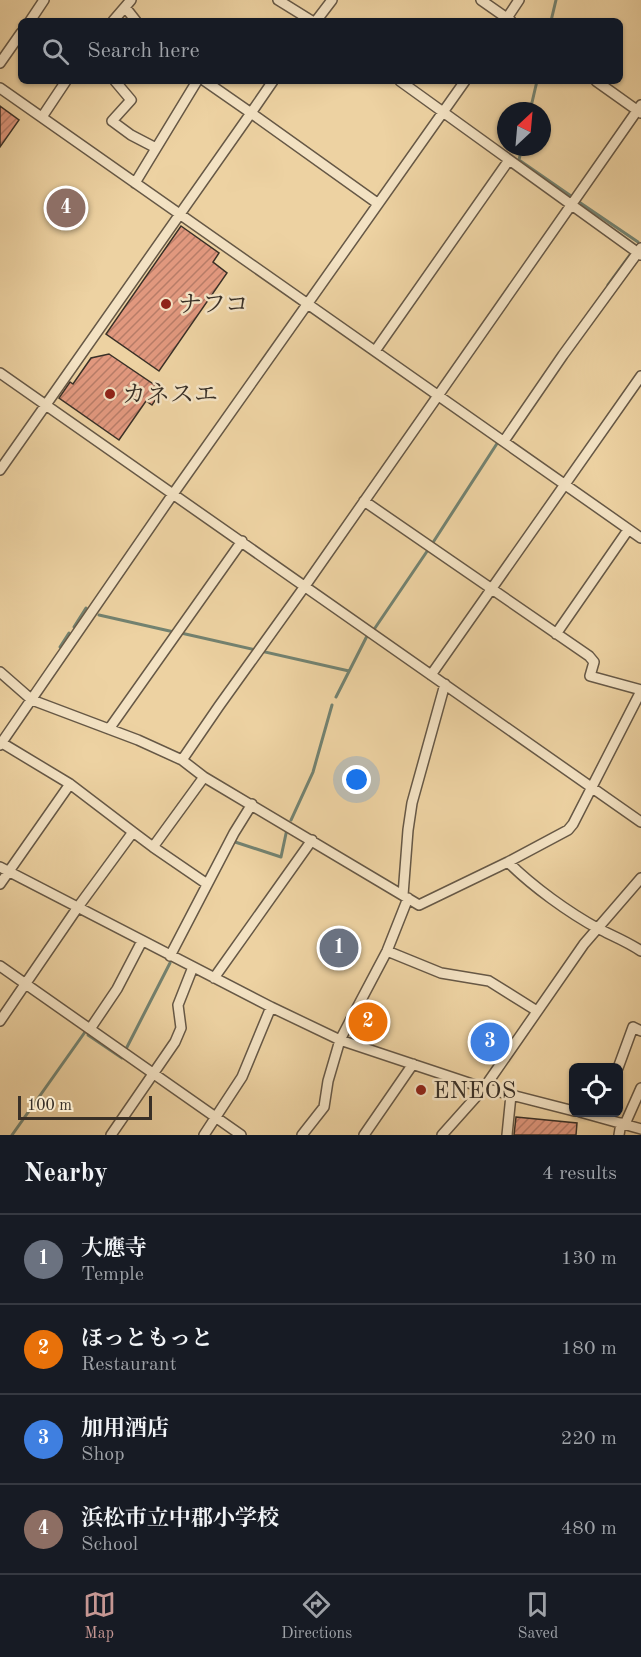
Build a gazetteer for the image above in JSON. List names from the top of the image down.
{
  "places": ["ナフコ", "カネスエ", "ENEOS"],
  "scale_bar": "100 m",
  "north": "top right",
  "page": {
    "search": "Search here",
    "pins": [
      "4",
      "1",
      "2",
      "3"
    ],
    "scale": "100 m",
    "heading": ["Nearby", "4 results"],
    "list": [
      {
        "mark": "1",
        "name": "大應寺",
        "note": "Temple",
        "value": "130 m"
      },
      {
        "mark": "2",
        "name": "ほっともっと",
        "note": "Restaurant",
        "value": "180 m"
      },
      {
        "mark": "3",
        "name": "加用酒店",
        "note": "Shop",
        "value": "220 m"
      },
      {
        "mark": "4",
        "name": "浜松市立中郡小学校",
        "note": "School",
        "value": "480 m"
      }
    ],
    "nav": ["Map", "Directions", "Saved"]
  }
}
